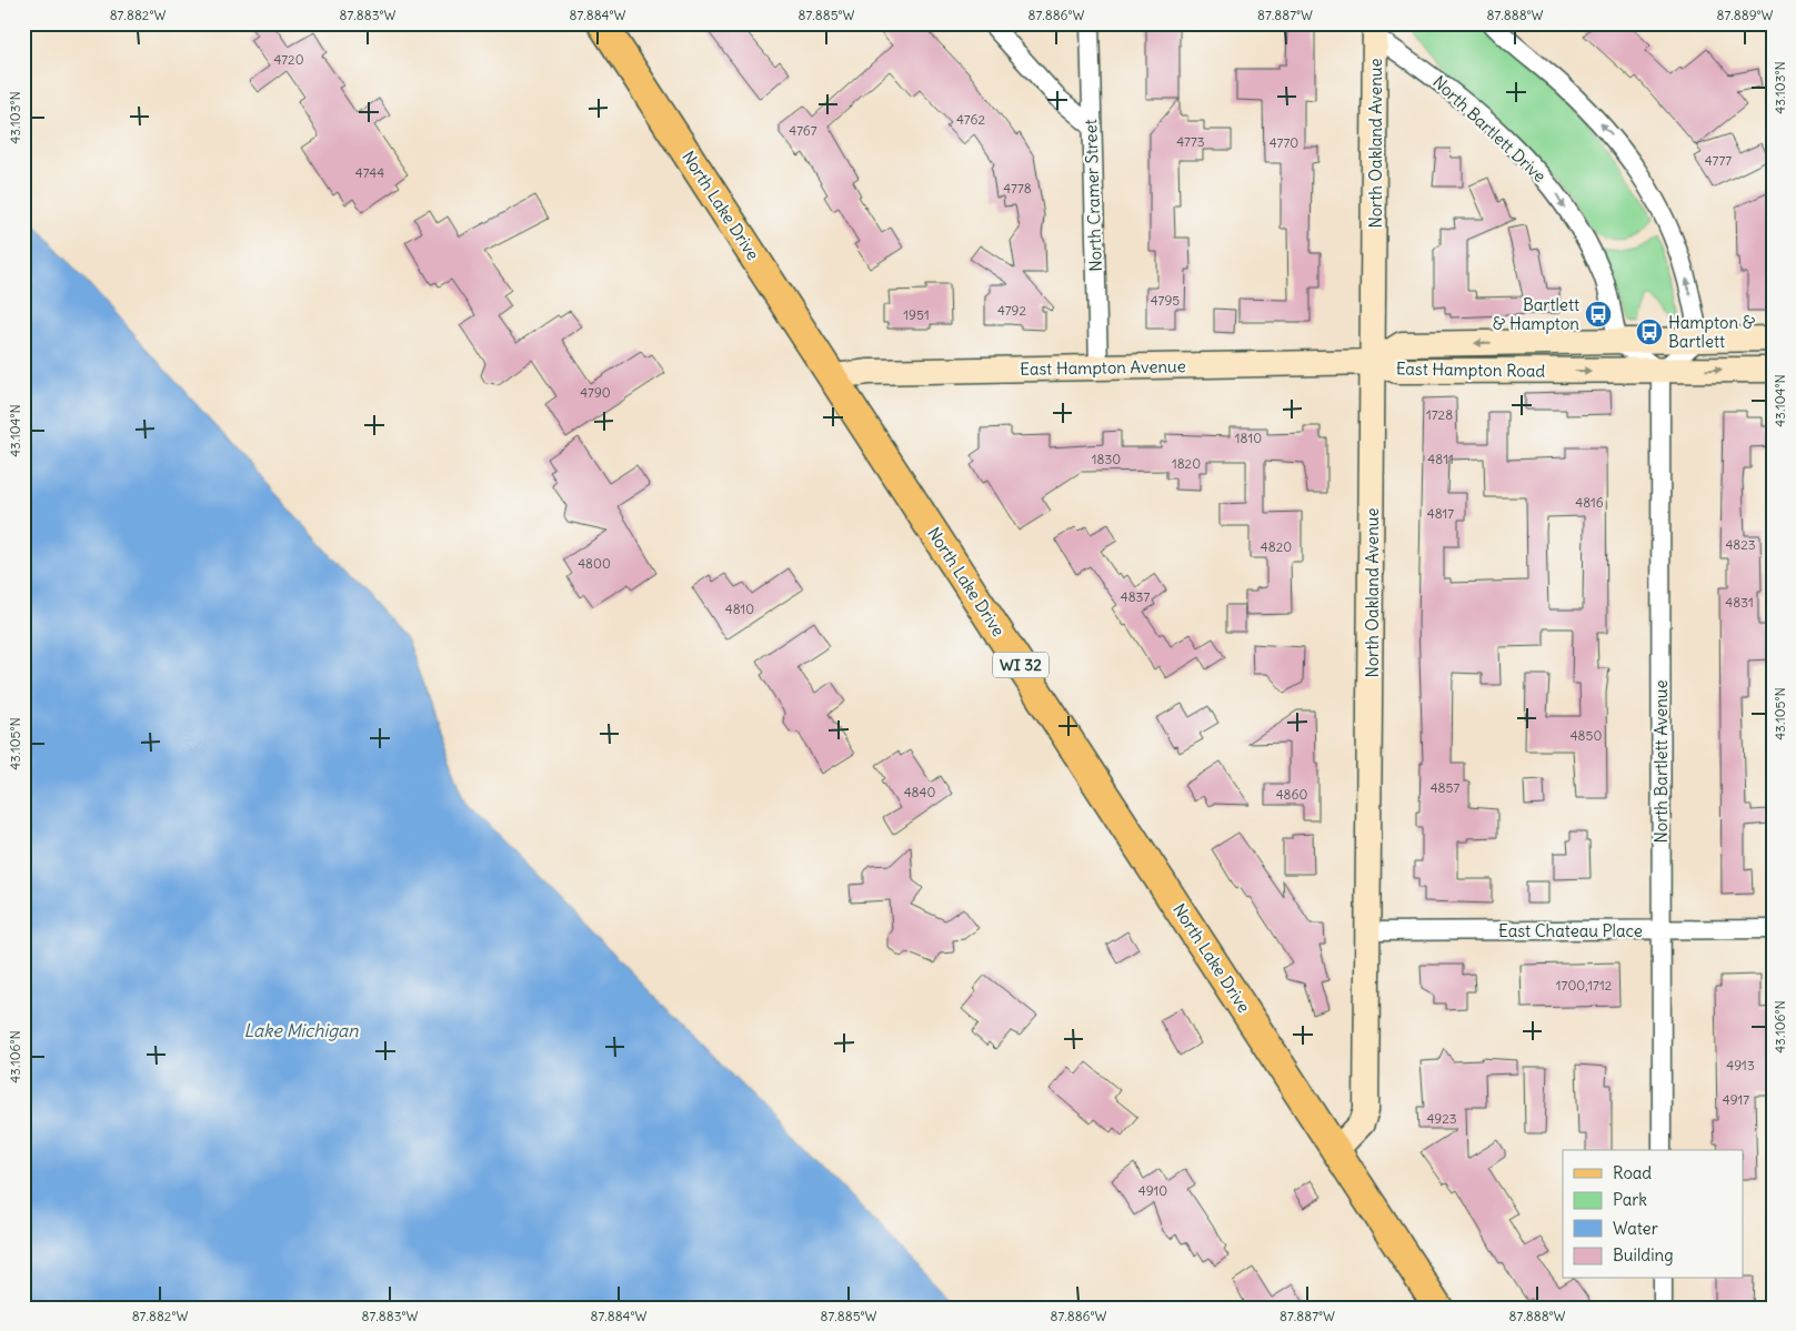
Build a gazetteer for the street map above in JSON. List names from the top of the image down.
{
  "streets": {
    "main road": [
      "North Oakland Avenue",
      "North Lake Drive",
      "East Hampton Avenue",
      "East Hampton Road",
      "WI 32"
    ],
    "street": [
      "North Bartlett Drive",
      "North Cramer Street",
      "North Bartlett Avenue",
      "East Chateau Place"
    ]
  },
  "crossings": [
    ["North Bartlett Drive", "North Oakland Avenue"],
    ["North Bartlett Drive", "East Hampton Road"],
    ["North Oakland Avenue", "North Lake Drive"],
    ["North Oakland Avenue", "East Hampton Avenue"],
    ["North Oakland Avenue", "East Hampton Road"],
    ["North Oakland Avenue", "East Chateau Place"],
    ["North Cramer Street", "East Hampton Avenue"],
    ["North Lake Drive", "East Hampton Avenue"],
    ["East Hampton Avenue", "East Hampton Road"],
    ["East Hampton Road", "North Bartlett Avenue"],
    ["North Bartlett Avenue", "East Chateau Place"]
  ],
  "water": ["Lake Michigan"],
  "places": {
    "bus stop": ["Bartlett & Hampton", "Hampton & Bartlett"]
  },
  "house_numbers": [
    "4720",
    "4762",
    "4767",
    "4773",
    "4770",
    "4777",
    "4744",
    "4778",
    "4795",
    "4792",
    "1951",
    "4790",
    "1728",
    "1810",
    "1830",
    "4811",
    "1820",
    "4816",
    "4817",
    "4823",
    "4820",
    "4800",
    "4837",
    "4831",
    "4810",
    "4850",
    "4857",
    "4840",
    "4860",
    "1700,1712",
    "4913",
    "4917",
    "4923",
    "4910"
  ],
  "legend": [
    "Road",
    "Park",
    "Water",
    "Building"
  ],
  "coordinates": [
    "87.882°W",
    "87.883°W",
    "87.884°W",
    "87.885°W",
    "87.886°W",
    "87.887°W",
    "87.888°W",
    "87.889°W",
    "43.103°N",
    "43.104°N",
    "43.105°N",
    "43.106°N"
  ]
}
